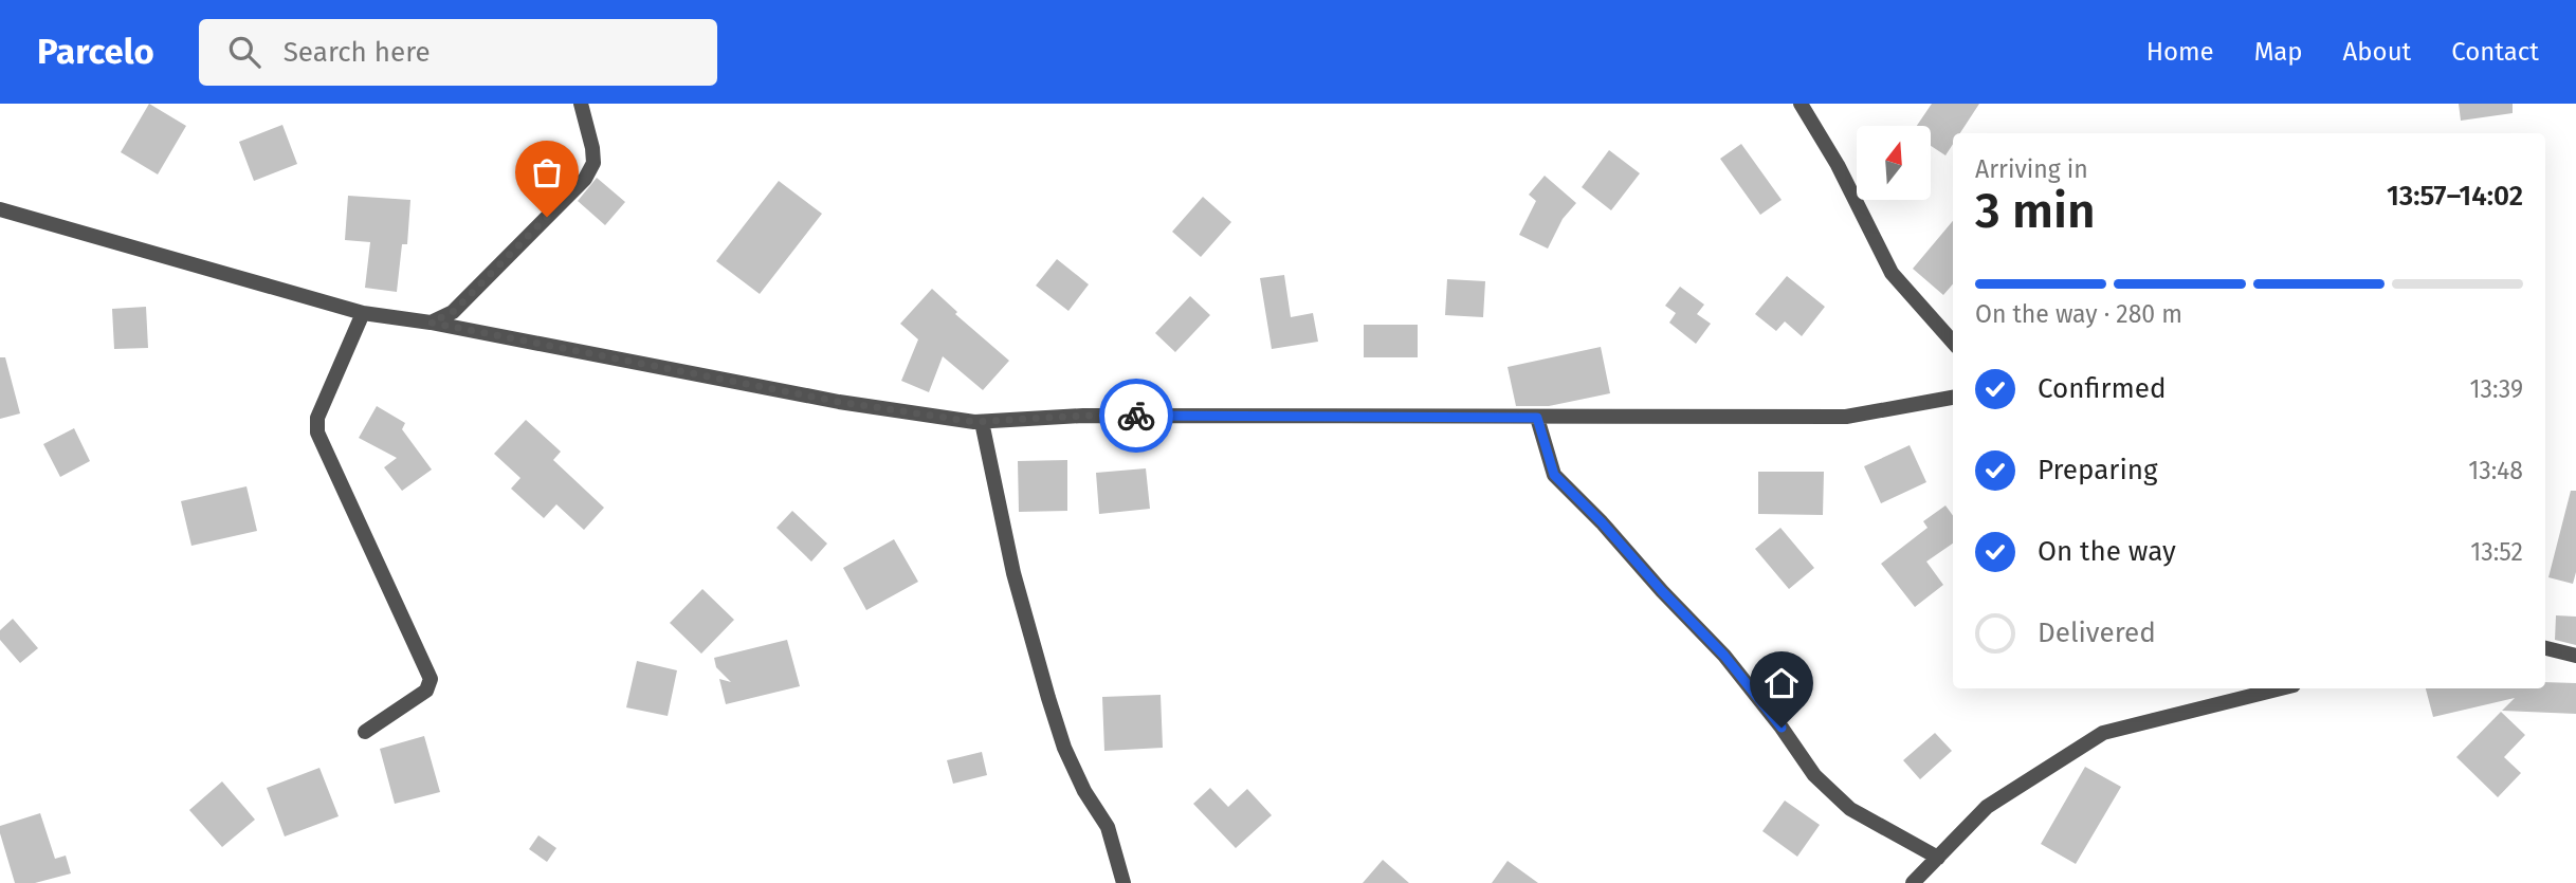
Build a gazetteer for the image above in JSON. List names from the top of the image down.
{
  "north": "top",
  "page": {
    "header": "Parcelo",
    "search": "Search here",
    "nav": [
      "Home",
      "Map",
      "About",
      "Contact"
    ],
    "heading": ["3 min", "Arriving in", "13:57–14:02"],
    "bar": "On the way · 280 m",
    "list": [
      ["Confirmed", "13:39"],
      ["Preparing", "13:48"],
      ["On the way", "13:52"],
      "Delivered"
    ]
  }
}
